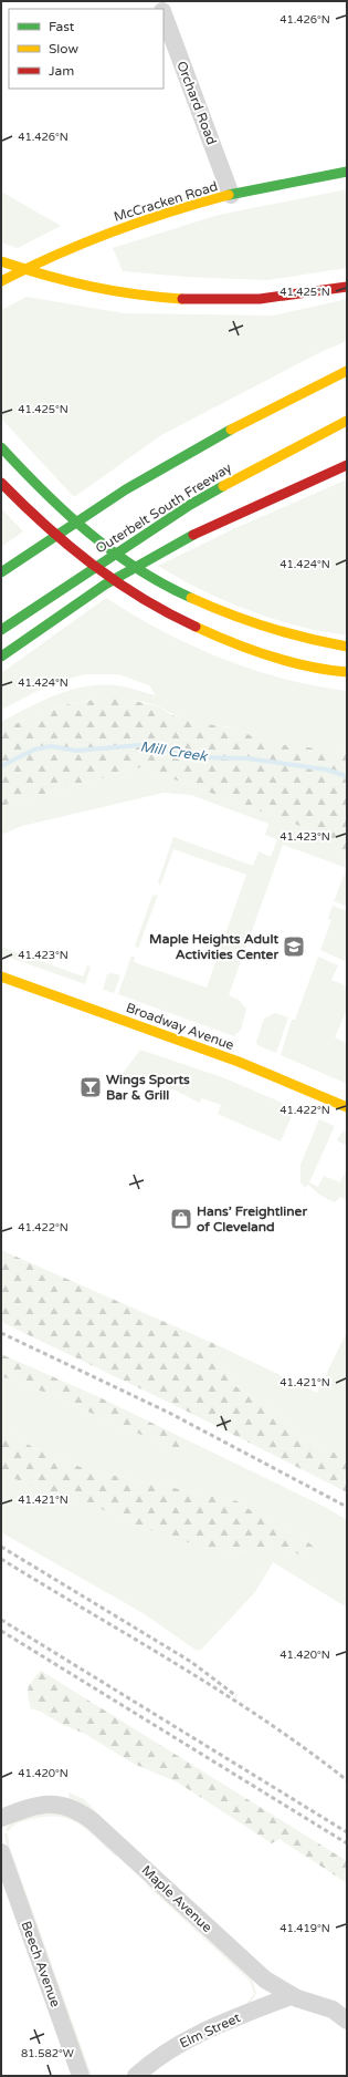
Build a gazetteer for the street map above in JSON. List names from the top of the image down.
{
  "streets": {
    "main road": ["McCracken Road", "Outerbelt South Freeway", "Broadway Avenue"],
    "street": [
      "Orchard Road",
      "Maple Avenue",
      "Beech Avenue",
      "Elm Street"
    ]
  },
  "crossings": [
    ["Orchard Road", "McCracken Road"],
    ["Maple Avenue", "Elm Street"]
  ],
  "water": ["Mill Creek"],
  "places": {
    "school or university": ["Maple Heights Adult Activities Center"],
    "bar": ["Wings Sports Bar & Grill"],
    "shop": ["Hans’ Freightliner of Cleveland"]
  },
  "legend": ["Fast", "Slow", "Jam"],
  "coordinates": [
    "41.426°N",
    "41.425°N",
    "41.424°N",
    "41.423°N",
    "41.422°N",
    "41.421°N",
    "41.420°N",
    "41.419°N",
    "81.582°W"
  ]
}
